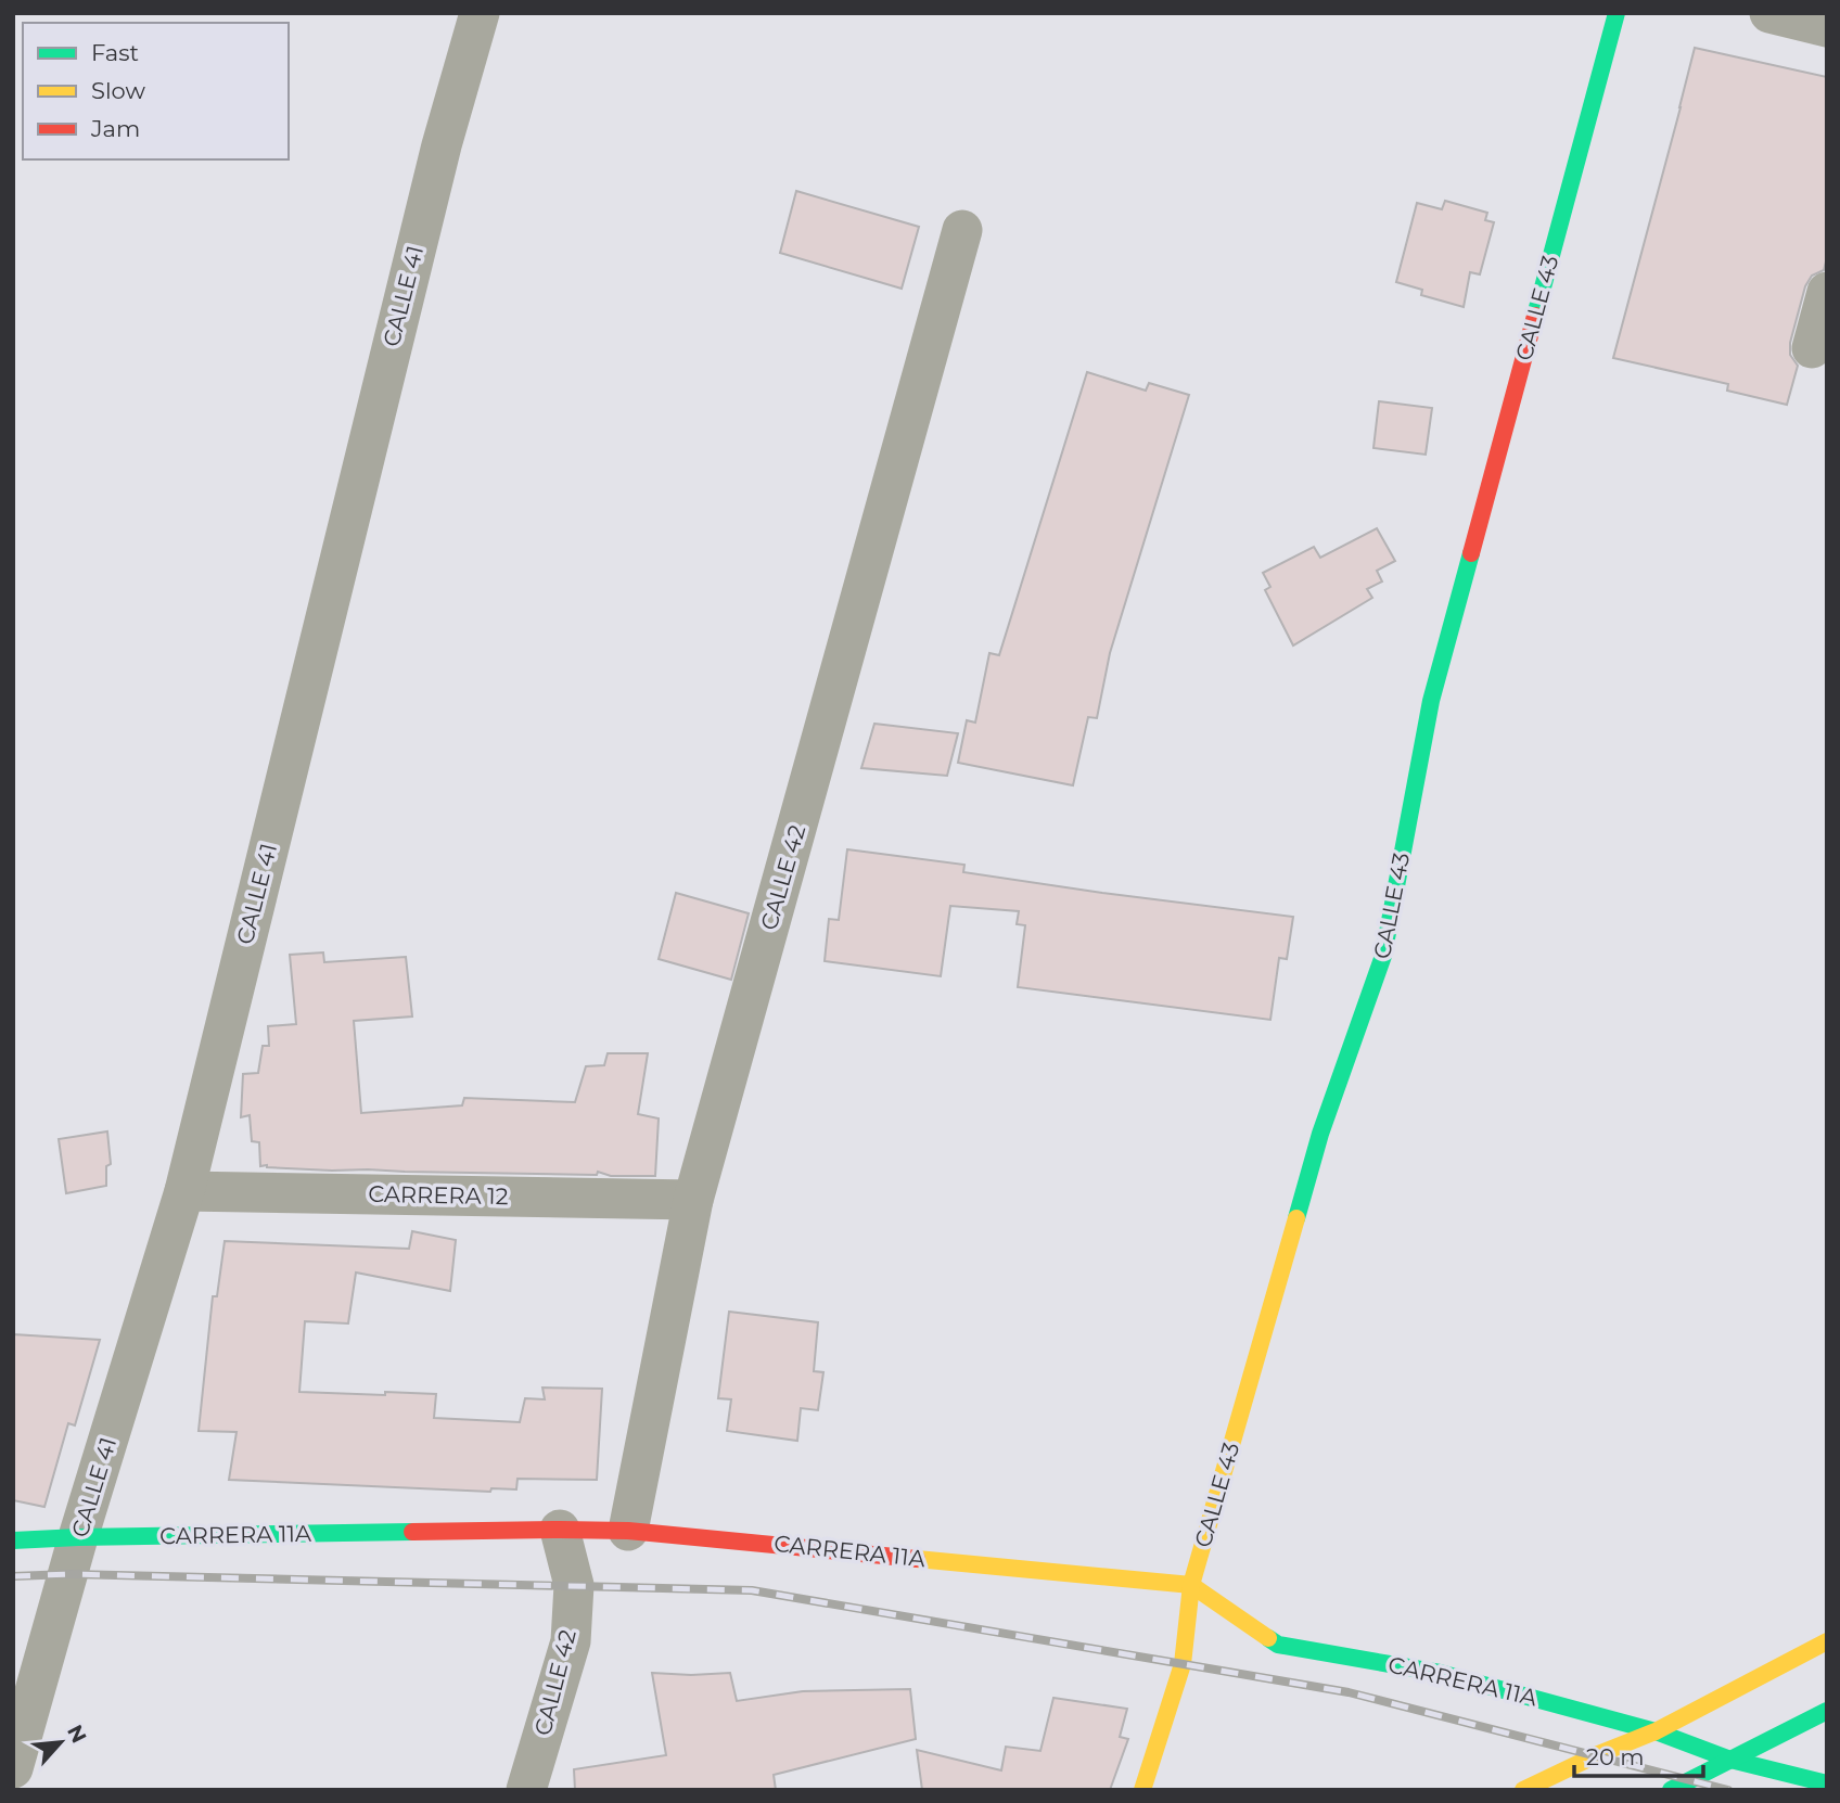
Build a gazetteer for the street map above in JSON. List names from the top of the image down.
{
  "streets": {
    "street": [
      "CALLE 41",
      "CALLE 43",
      "CALLE 42",
      "CARRERA 12",
      "CARRERA 11A"
    ]
  },
  "crossings": [
    ["CALLE 41", "CARRERA 12"],
    ["CALLE 41", "CARRERA 11A"],
    ["CALLE 43", "CARRERA 11A"],
    ["CALLE 42", "CARRERA 12"],
    ["CALLE 42", "CARRERA 11A"]
  ],
  "legend": ["Fast", "Slow", "Jam"],
  "scale_bar": "20 m",
  "north": "top right"
}
